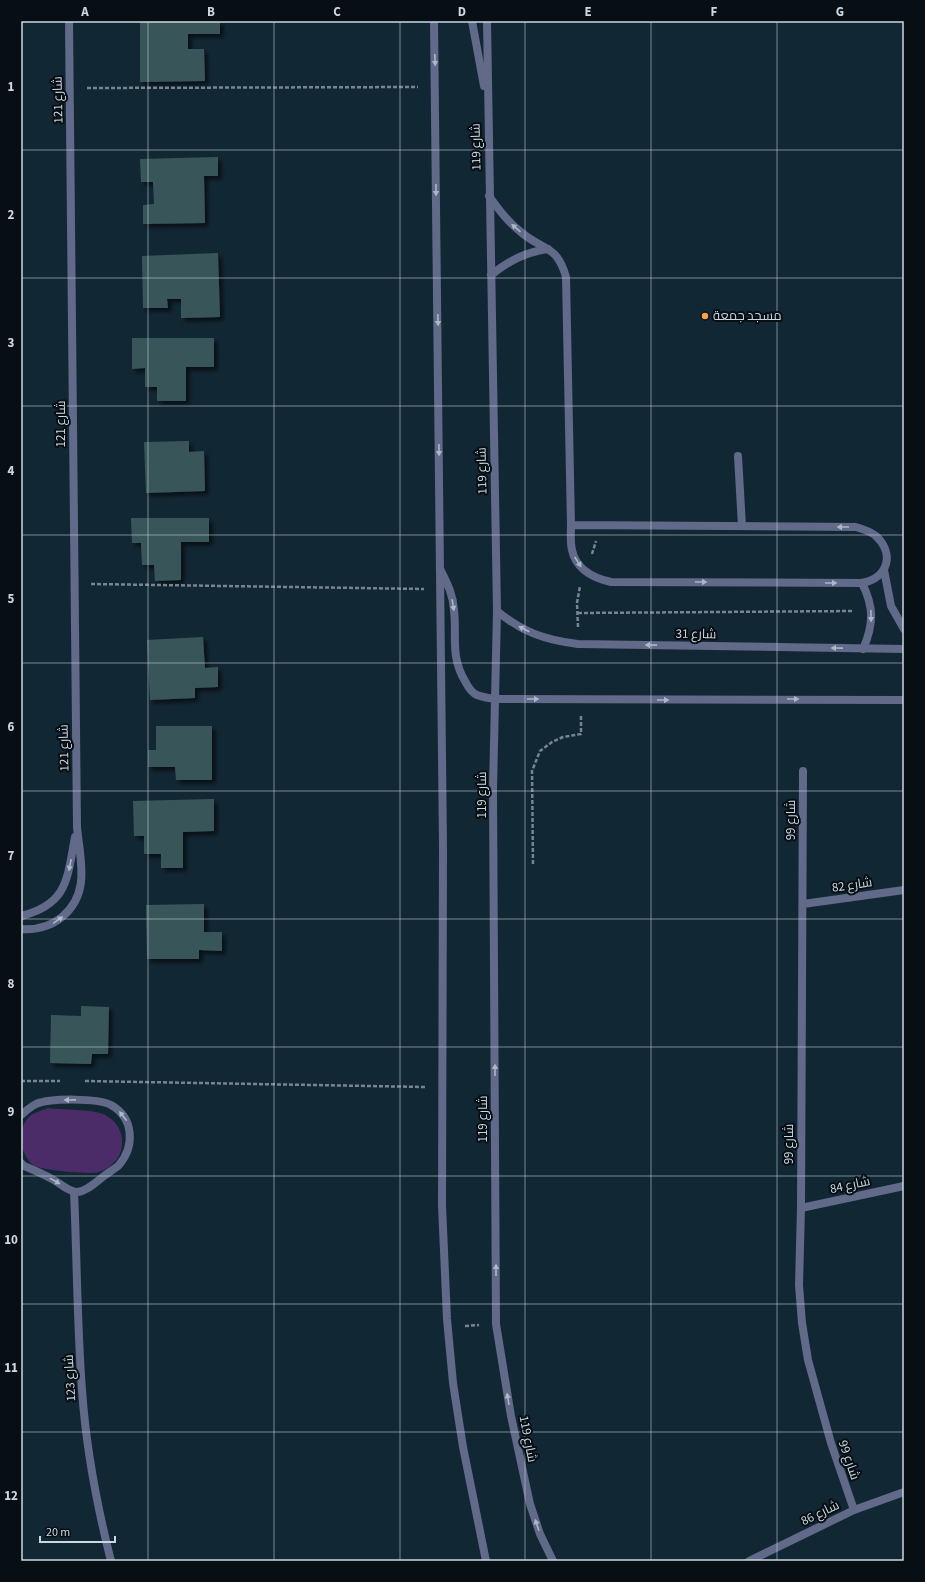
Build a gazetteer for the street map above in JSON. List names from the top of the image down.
{
  "streets": {
    "street": [
      "شارع 121",
      "شارع 119",
      "شارع 31",
      "شارع 99",
      "شارع 82",
      "شارع 84",
      "شارع 123",
      "شارع 86"
    ]
  },
  "crossings": [
    ["شارع 119", "شارع 31"],
    ["شارع 99", "شارع 82"],
    ["شارع 99", "شارع 84"],
    ["شارع 99", "شارع 86"]
  ],
  "places": ["مسجد جمعة"],
  "scale_bar": "20 m",
  "grid": {
    "columns": [
      "A",
      "B",
      "C",
      "D",
      "E",
      "F",
      "G"
    ],
    "rows": [
      "1",
      "2",
      "3",
      "4",
      "5",
      "6",
      "7",
      "8",
      "9",
      "10",
      "11",
      "12"
    ]
  }
}
